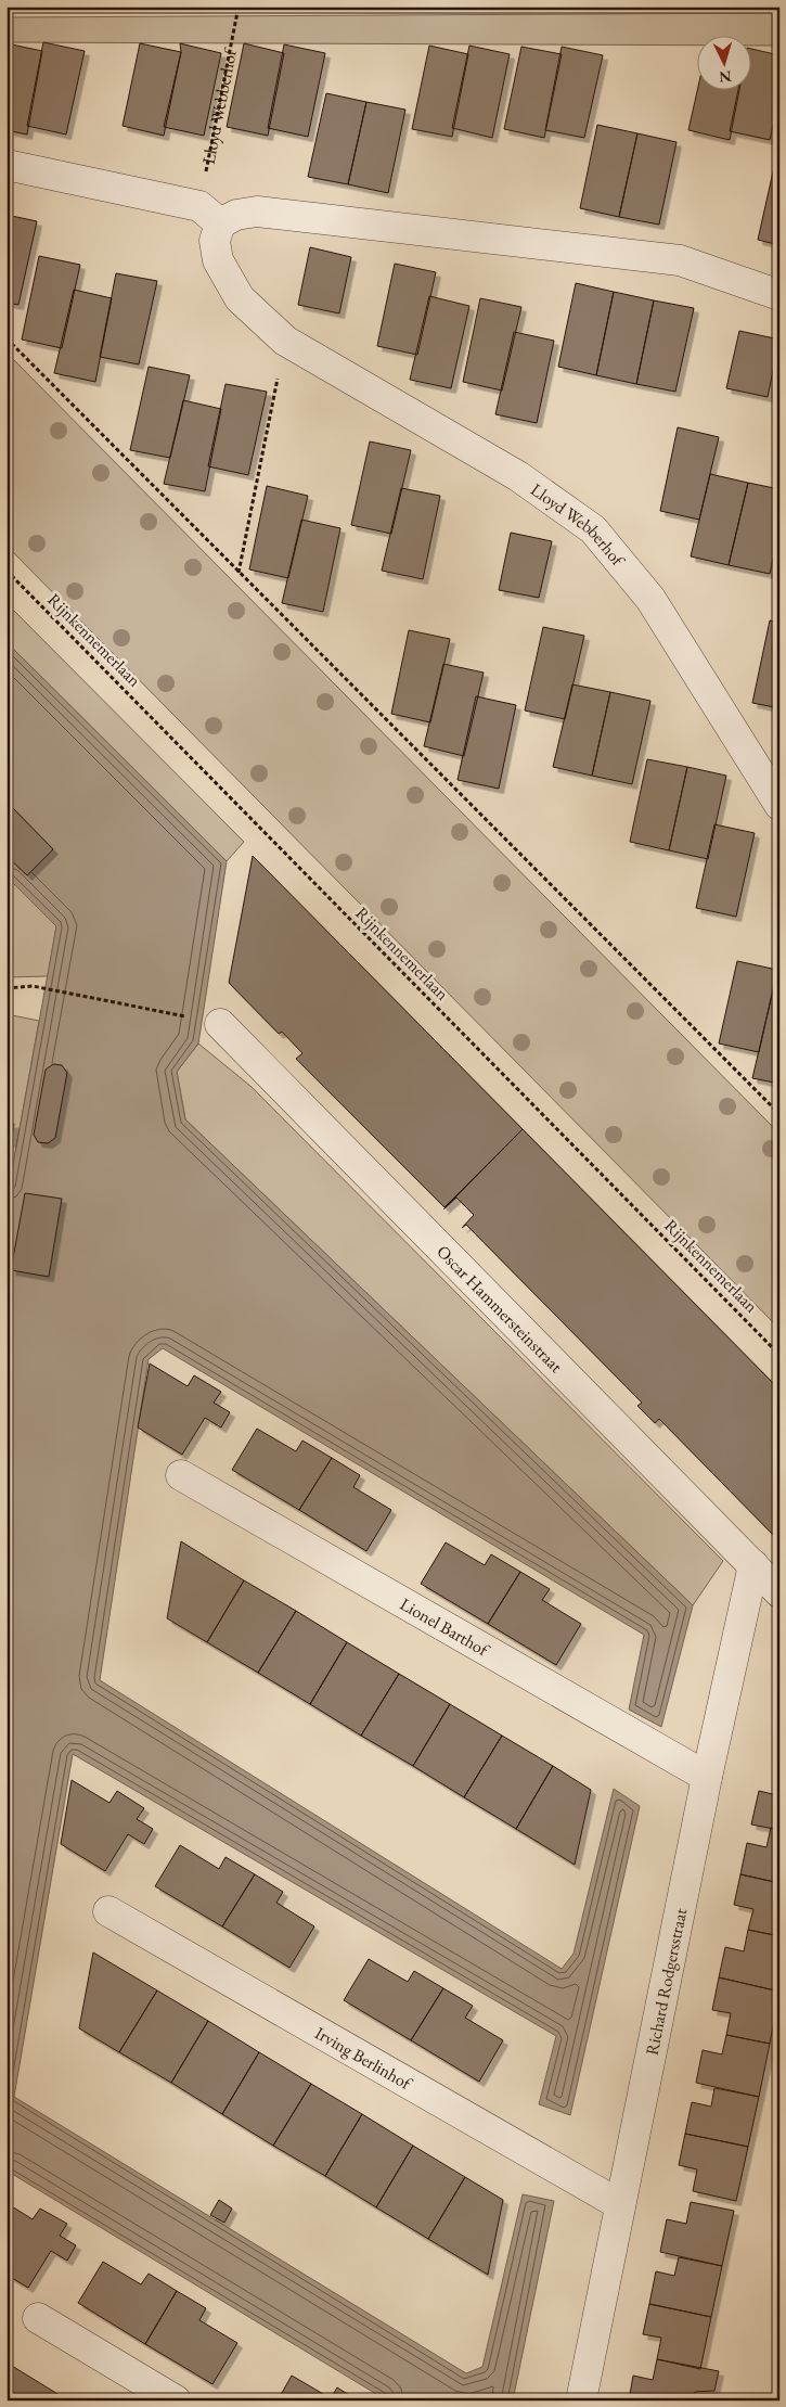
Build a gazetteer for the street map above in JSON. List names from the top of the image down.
{
  "streets": {
    "street": [
      "Lloyd Webberhof",
      "Oscar Hammersteinstraat",
      "Lionel Barthof",
      "Richard Rodgersstraat",
      "Irving Berlinhof"
    ],
    "path": ["Rijnkennemerlaan"]
  },
  "crossings": [
    ["Oscar Hammersteinstraat", "Richard Rodgersstraat"],
    ["Lionel Barthof", "Richard Rodgersstraat"],
    ["Richard Rodgersstraat", "Irving Berlinhof"]
  ],
  "north": "bottom"
}
